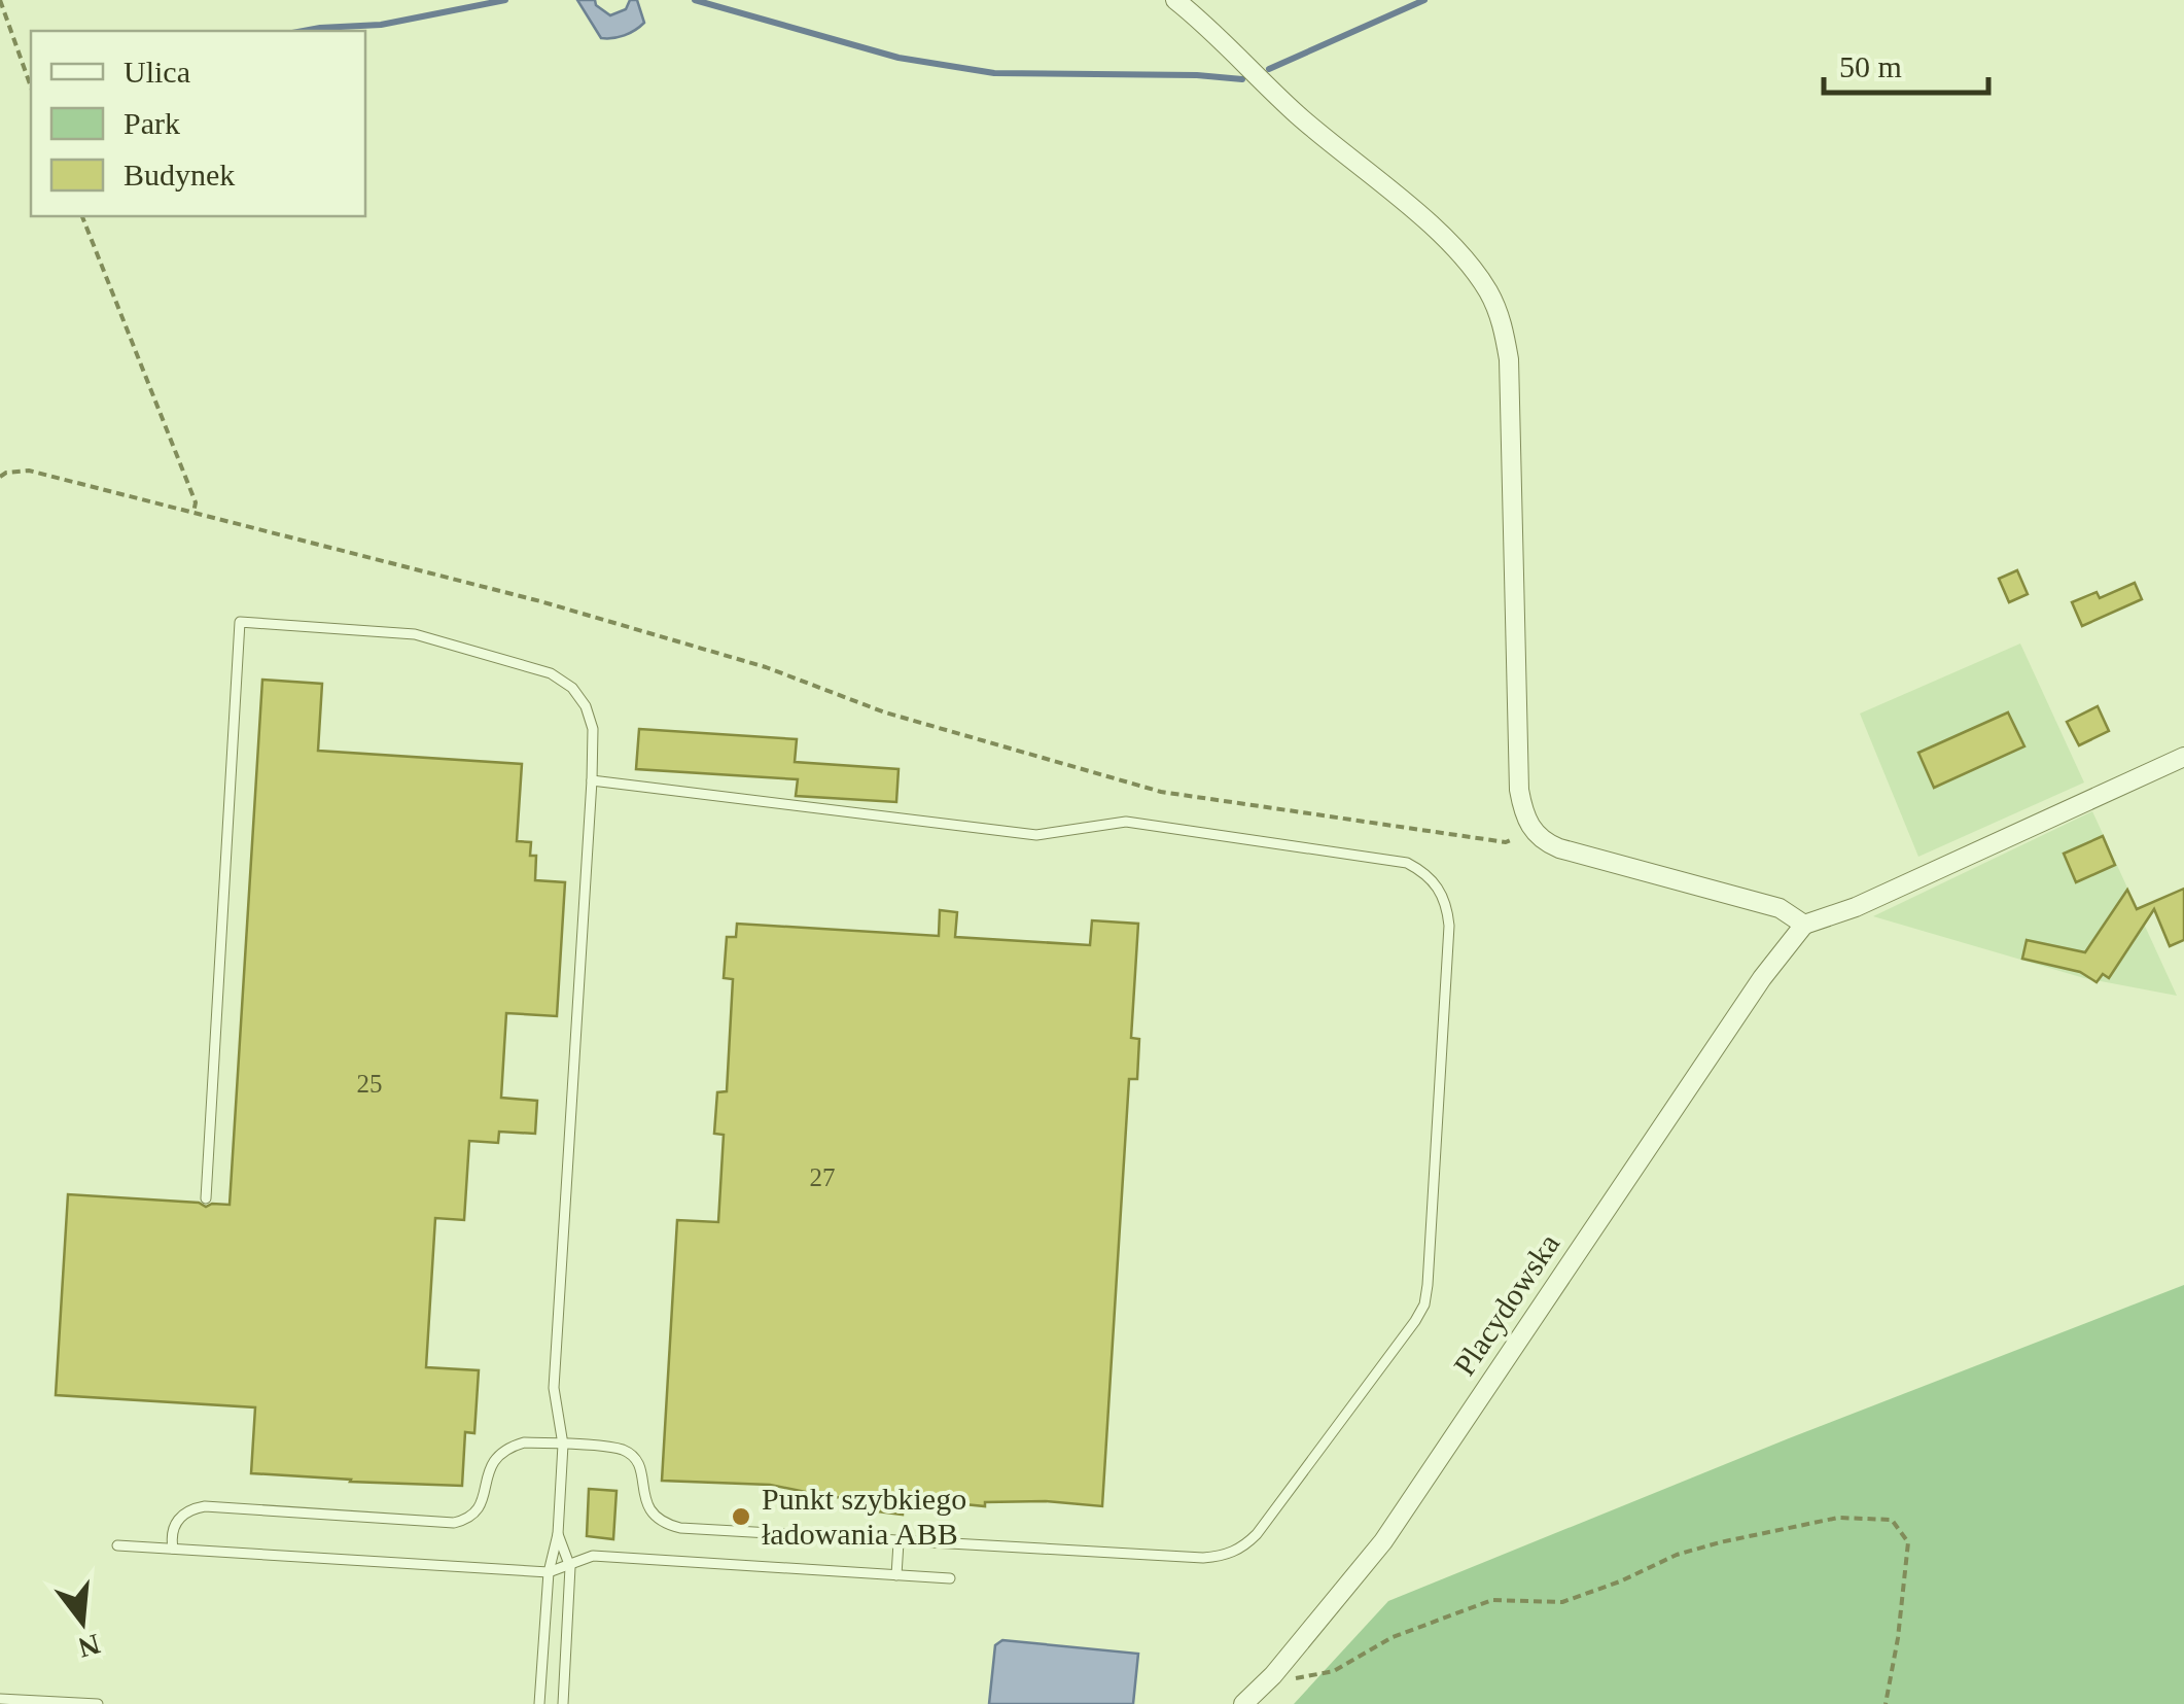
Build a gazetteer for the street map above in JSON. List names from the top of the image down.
{
  "streets": {
    "street": ["Placydowska"]
  },
  "places": ["Punkt szybkiego ładowania ABB"],
  "house_numbers": ["25", "27"],
  "legend": ["Ulica", "Park", "Budynek"],
  "scale_bar": "50 m",
  "north": "bottom"
}
